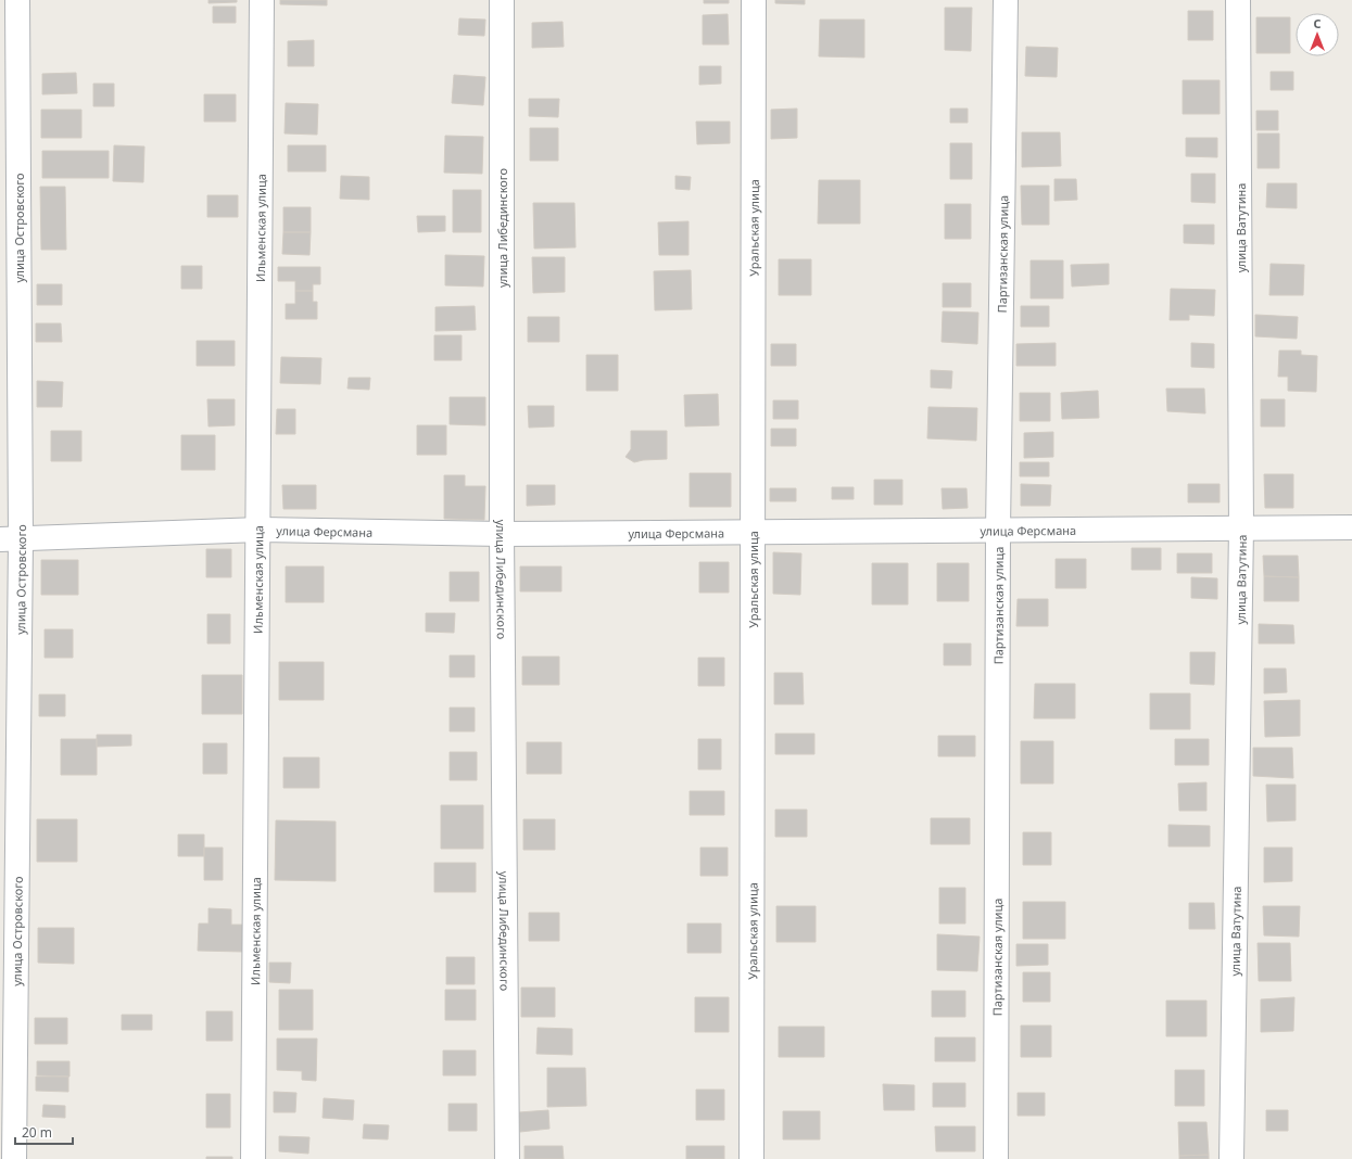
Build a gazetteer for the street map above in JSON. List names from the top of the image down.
{
  "streets": {
    "street": [
      "улица Островского",
      "Ильменская улица",
      "улица Либединского",
      "Уральская улица",
      "улица Ватутина",
      "Партизанская улица",
      "улица Ферсмана"
    ]
  },
  "crossings": [
    ["улица Островского", "улица Ферсмана"],
    ["Ильменская улица", "улица Ферсмана"],
    ["улица Либединского", "улица Ферсмана"],
    ["Уральская улица", "улица Ферсмана"],
    ["улица Ватутина", "улица Ферсмана"],
    ["Партизанская улица", "улица Ферсмана"]
  ],
  "scale_bar": "20 m",
  "north": "top"
}
